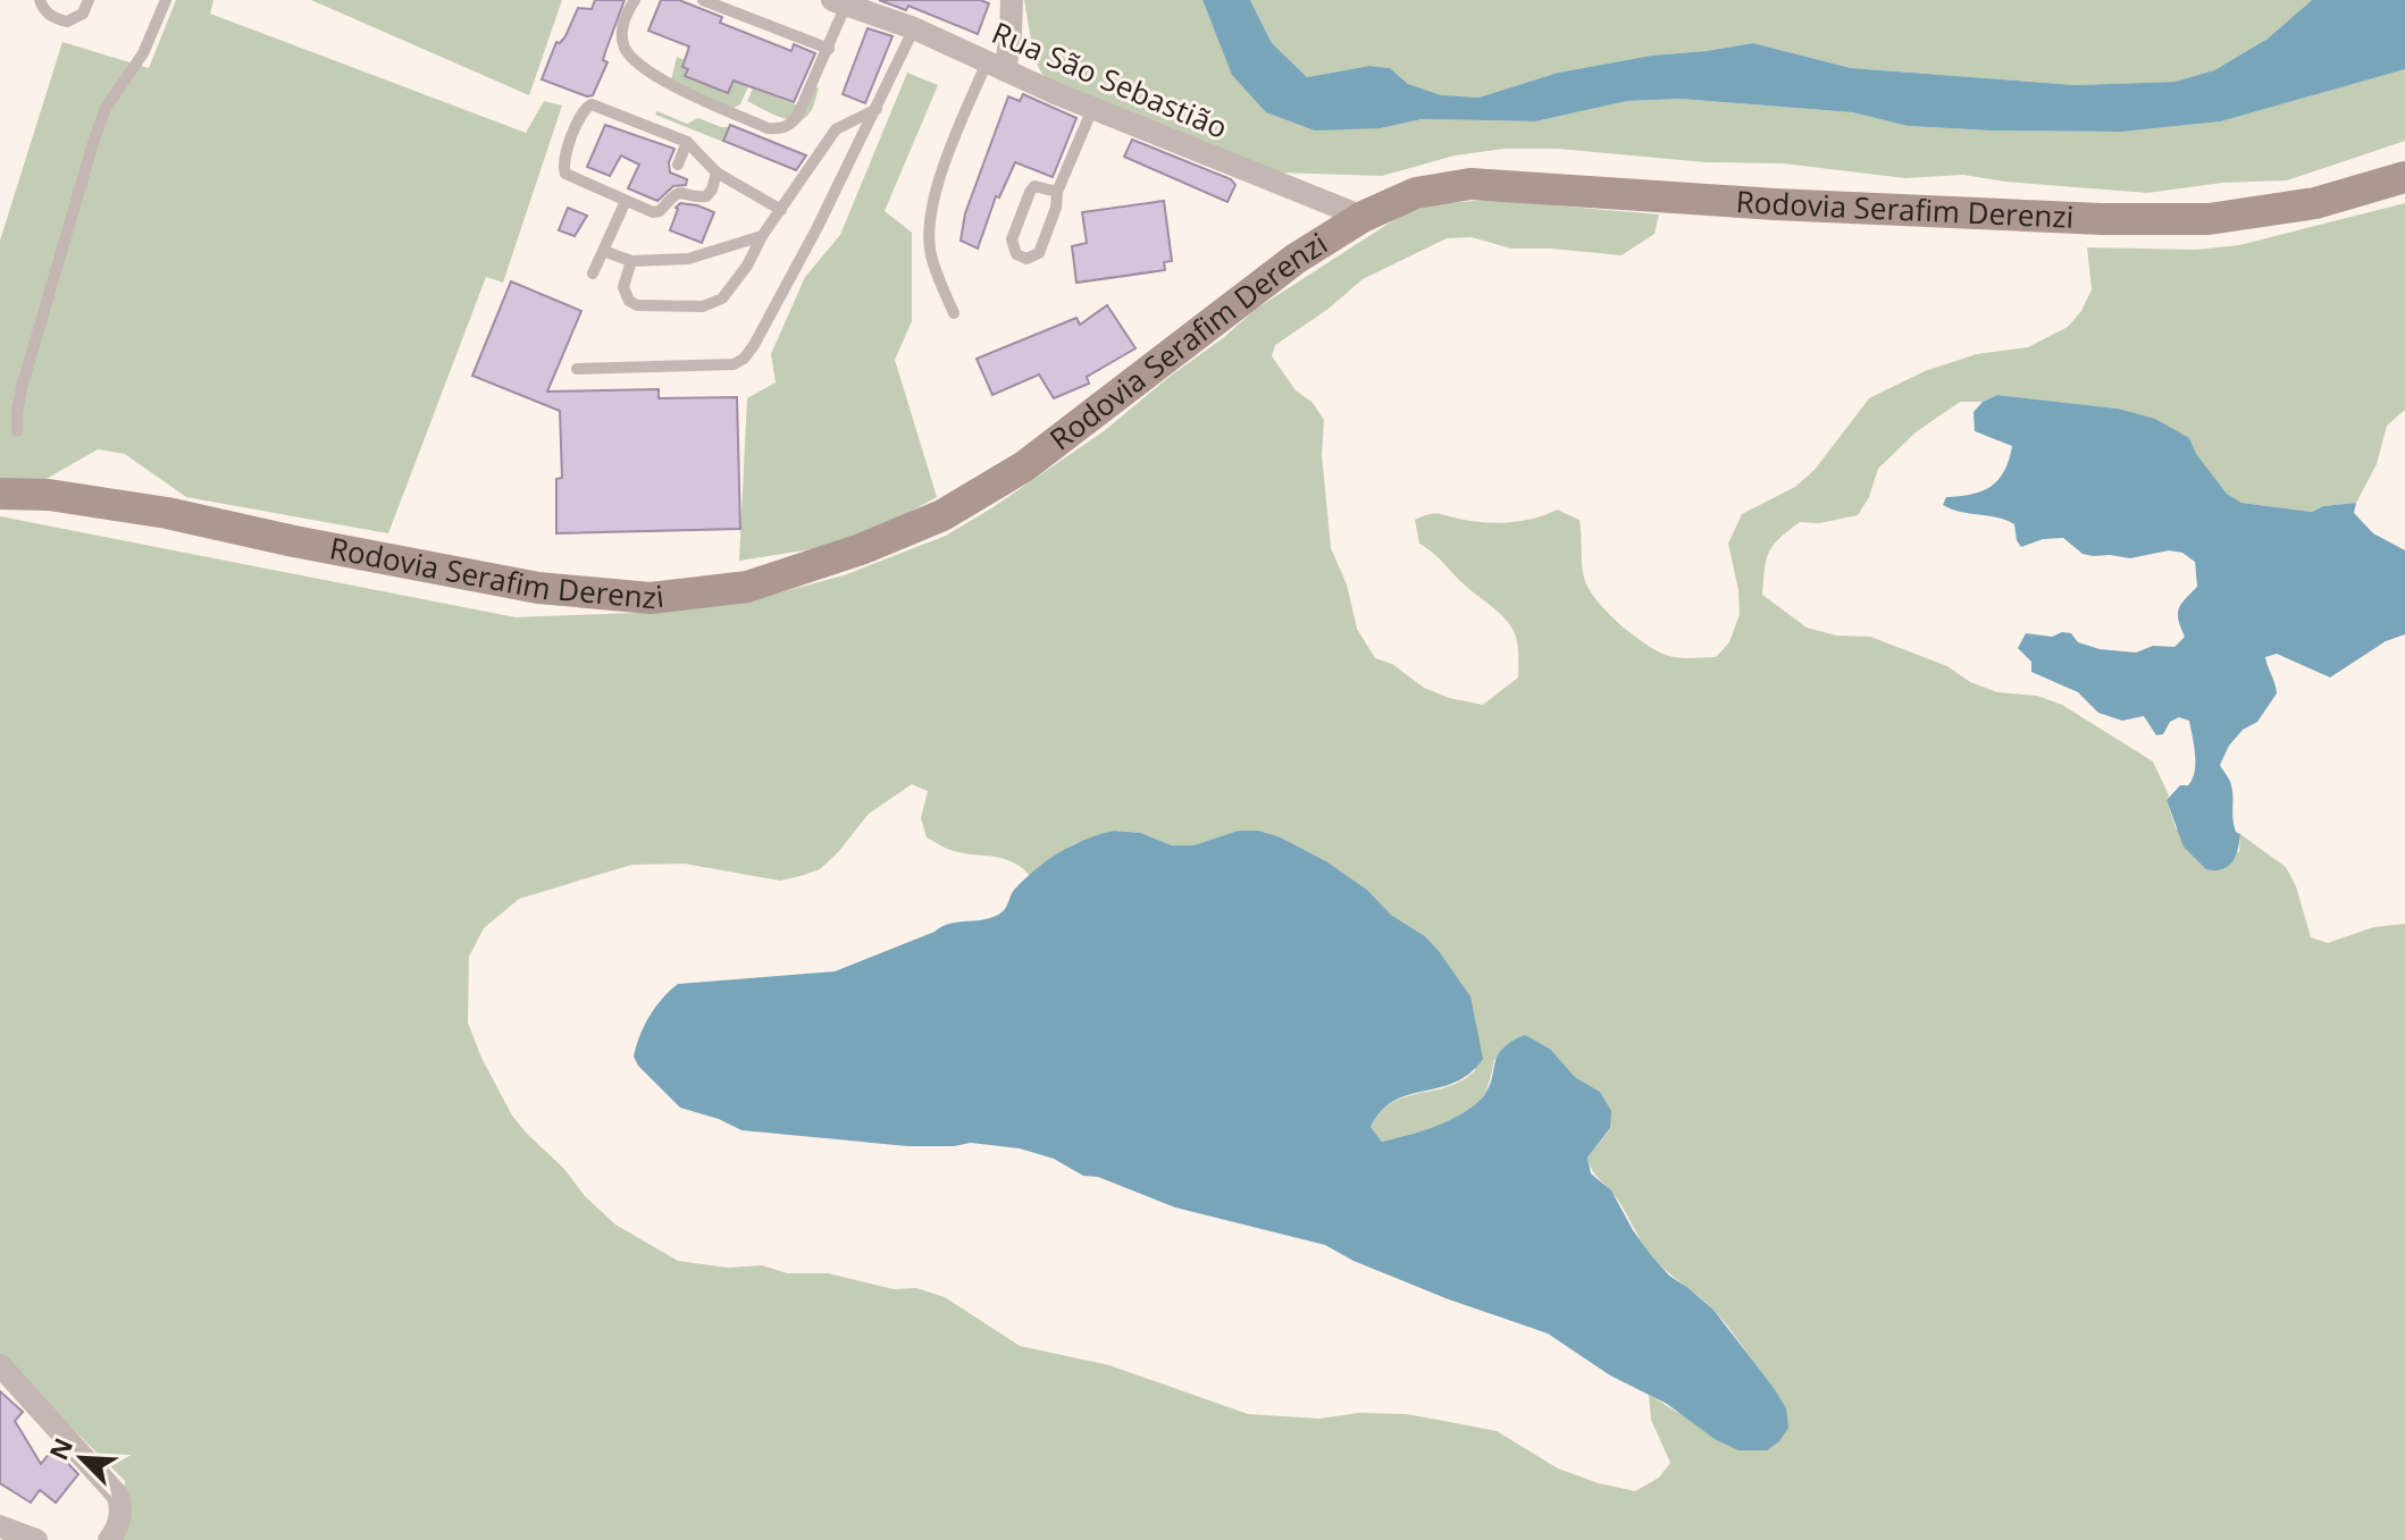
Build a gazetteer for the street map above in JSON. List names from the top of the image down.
{
  "streets": {
    "main road": ["Rodovia Serafim Derenzi"],
    "street": ["Rua São Sebastião"]
  },
  "crossings": [
    ["Rua São Sebastião", "Rodovia Serafim Derenzi"]
  ],
  "north": "top left"
}
